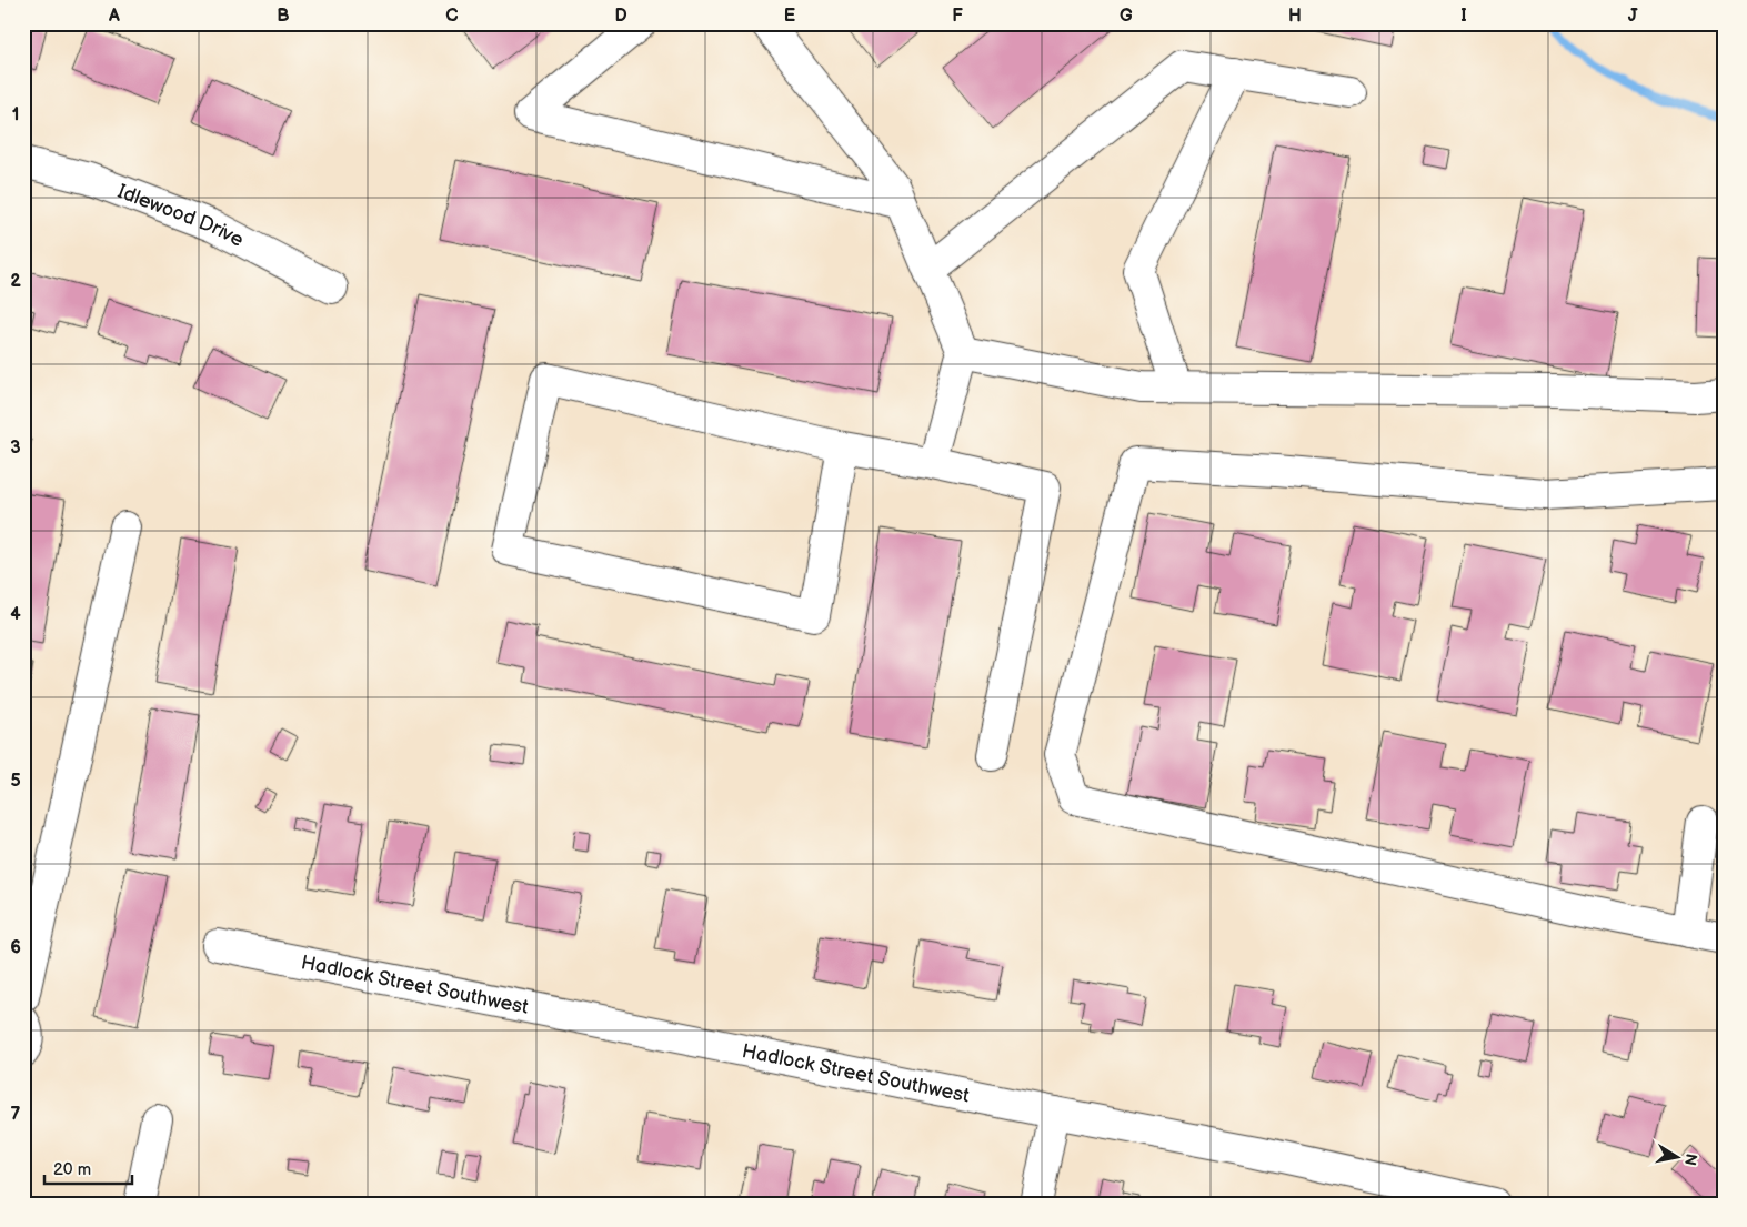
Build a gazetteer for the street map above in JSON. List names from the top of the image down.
{
  "streets": {
    "street": ["Idlewood Drive", "Hadlock Street Southwest"]
  },
  "scale_bar": "20 m",
  "north": "right",
  "grid": {
    "columns": [
      "A",
      "B",
      "C",
      "D",
      "E",
      "F",
      "G",
      "H",
      "I",
      "J"
    ],
    "rows": [
      "1",
      "2",
      "3",
      "4",
      "5",
      "6",
      "7"
    ]
  }
}
